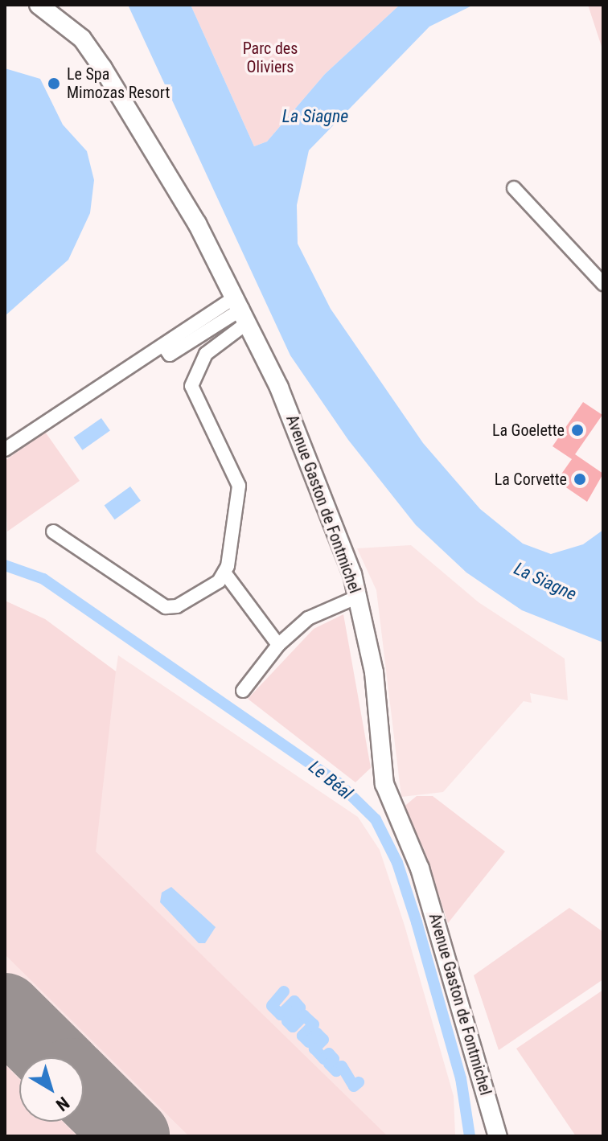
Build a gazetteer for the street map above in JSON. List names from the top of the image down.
{
  "streets": {
    "main road": ["Avenue Gaston de Fontmichel"]
  },
  "water": ["La Siagne", "Le Béal"],
  "parks": ["Parc des Oliviers"],
  "places": ["Le Spa Mimozas Resort", "La Goelette", "La Corvette"],
  "north": "bottom right"
}
